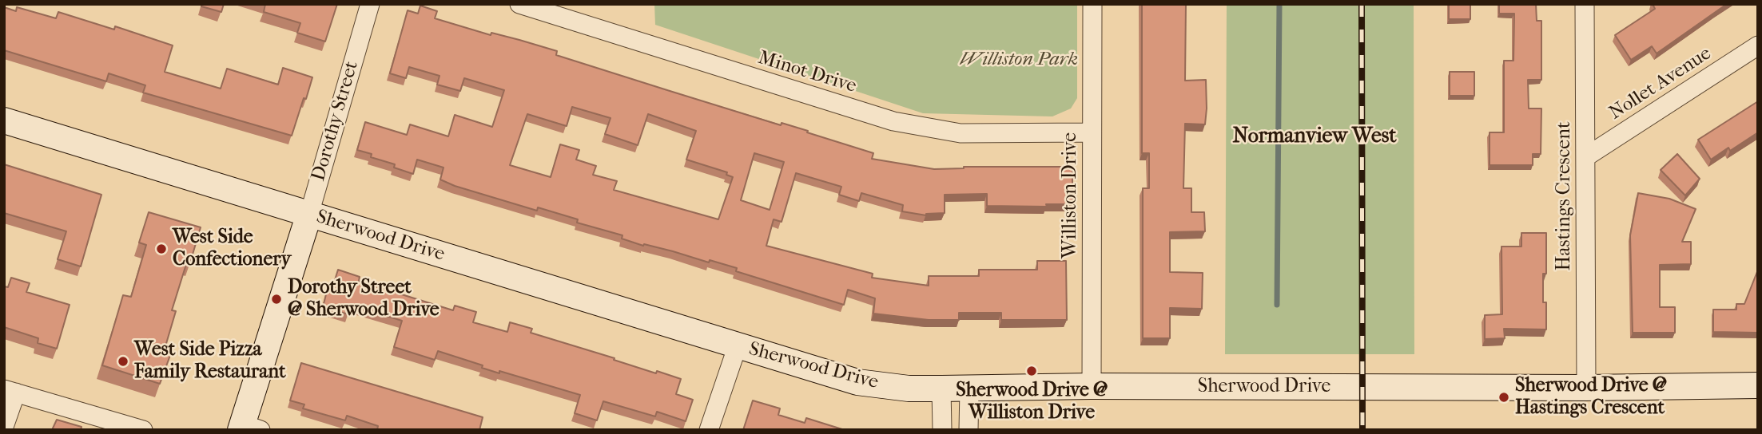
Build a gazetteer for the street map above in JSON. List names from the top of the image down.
{
  "streets": {
    "street": [
      "Minot Drive",
      "Nollet Avenue",
      "Dorothy Street",
      "Williston Drive",
      "Hastings Crescent",
      "Sherwood Drive"
    ]
  },
  "crossings": [
    ["Minot Drive", "Williston Drive"],
    ["Nollet Avenue", "Hastings Crescent"],
    ["Dorothy Street", "Sherwood Drive"],
    ["Williston Drive", "Sherwood Drive"],
    ["Hastings Crescent", "Sherwood Drive"]
  ],
  "districts": ["Normanview West"],
  "parks": ["Williston Park"],
  "places": [
    "West Side Confectionery",
    "Dorothy Street @ Sherwood Drive",
    "West Side Pizza Family Restaurant",
    "Sherwood Drive @ Williston Drive",
    "Sherwood Drive @ Hastings Crescent"
  ]
}
